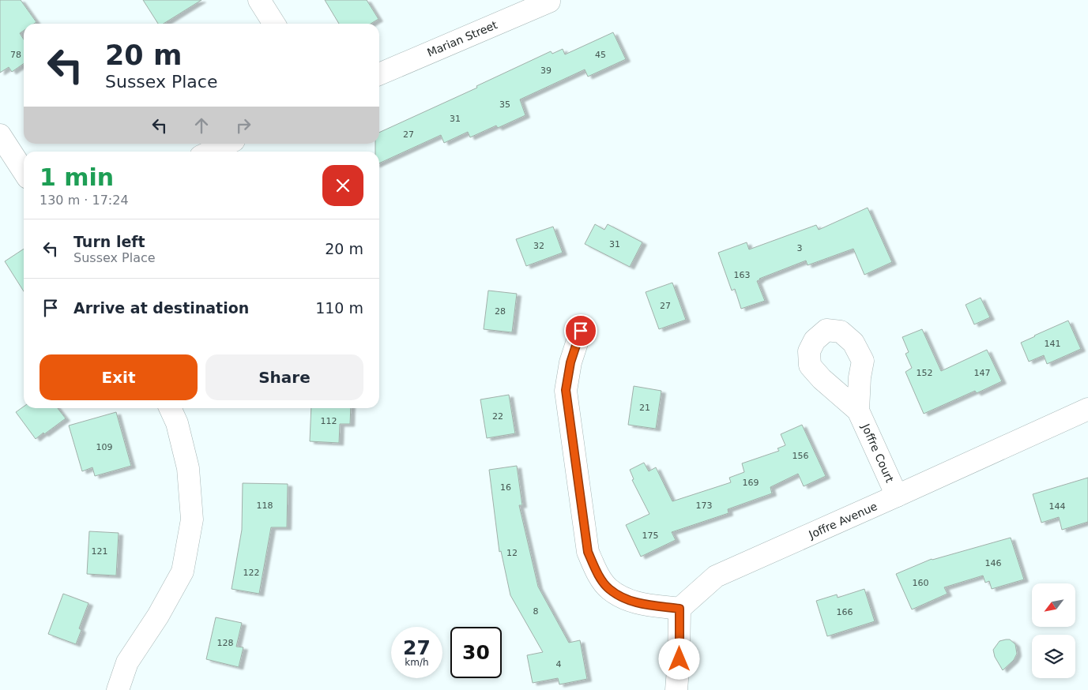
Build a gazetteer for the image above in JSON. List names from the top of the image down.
{
  "streets": {
    "street": ["Marian Street", "Joffre Court", "Joffre Avenue"]
  },
  "crossings": [
    ["Joffre Court", "Joffre Avenue"]
  ],
  "house_numbers": [
    "78",
    "45",
    "39",
    "35",
    "31",
    "27",
    "31",
    "32",
    "3",
    "163",
    "27",
    "28",
    "141",
    "152",
    "147",
    "21",
    "22",
    "112",
    "109",
    "156",
    "169",
    "16",
    "118",
    "173",
    "144",
    "175",
    "121",
    "12",
    "146",
    "122",
    "160",
    "8",
    "166",
    "128",
    "4"
  ],
  "north": "bottom left",
  "page": {
    "turn": ["20 m", "Sussex Place"],
    "heading": ["1 min", "130 m · 17:24"],
    "list": [
      {
        "name": "Turn left",
        "note": "Sussex Place",
        "value": "20 m"
      },
      {
        "name": "Arrive at destination",
        "value": "110 m"
      }
    ],
    "buttons": ["Exit", "Share"],
    "speed": "27 km/h",
    "limit": "30"
  }
}
